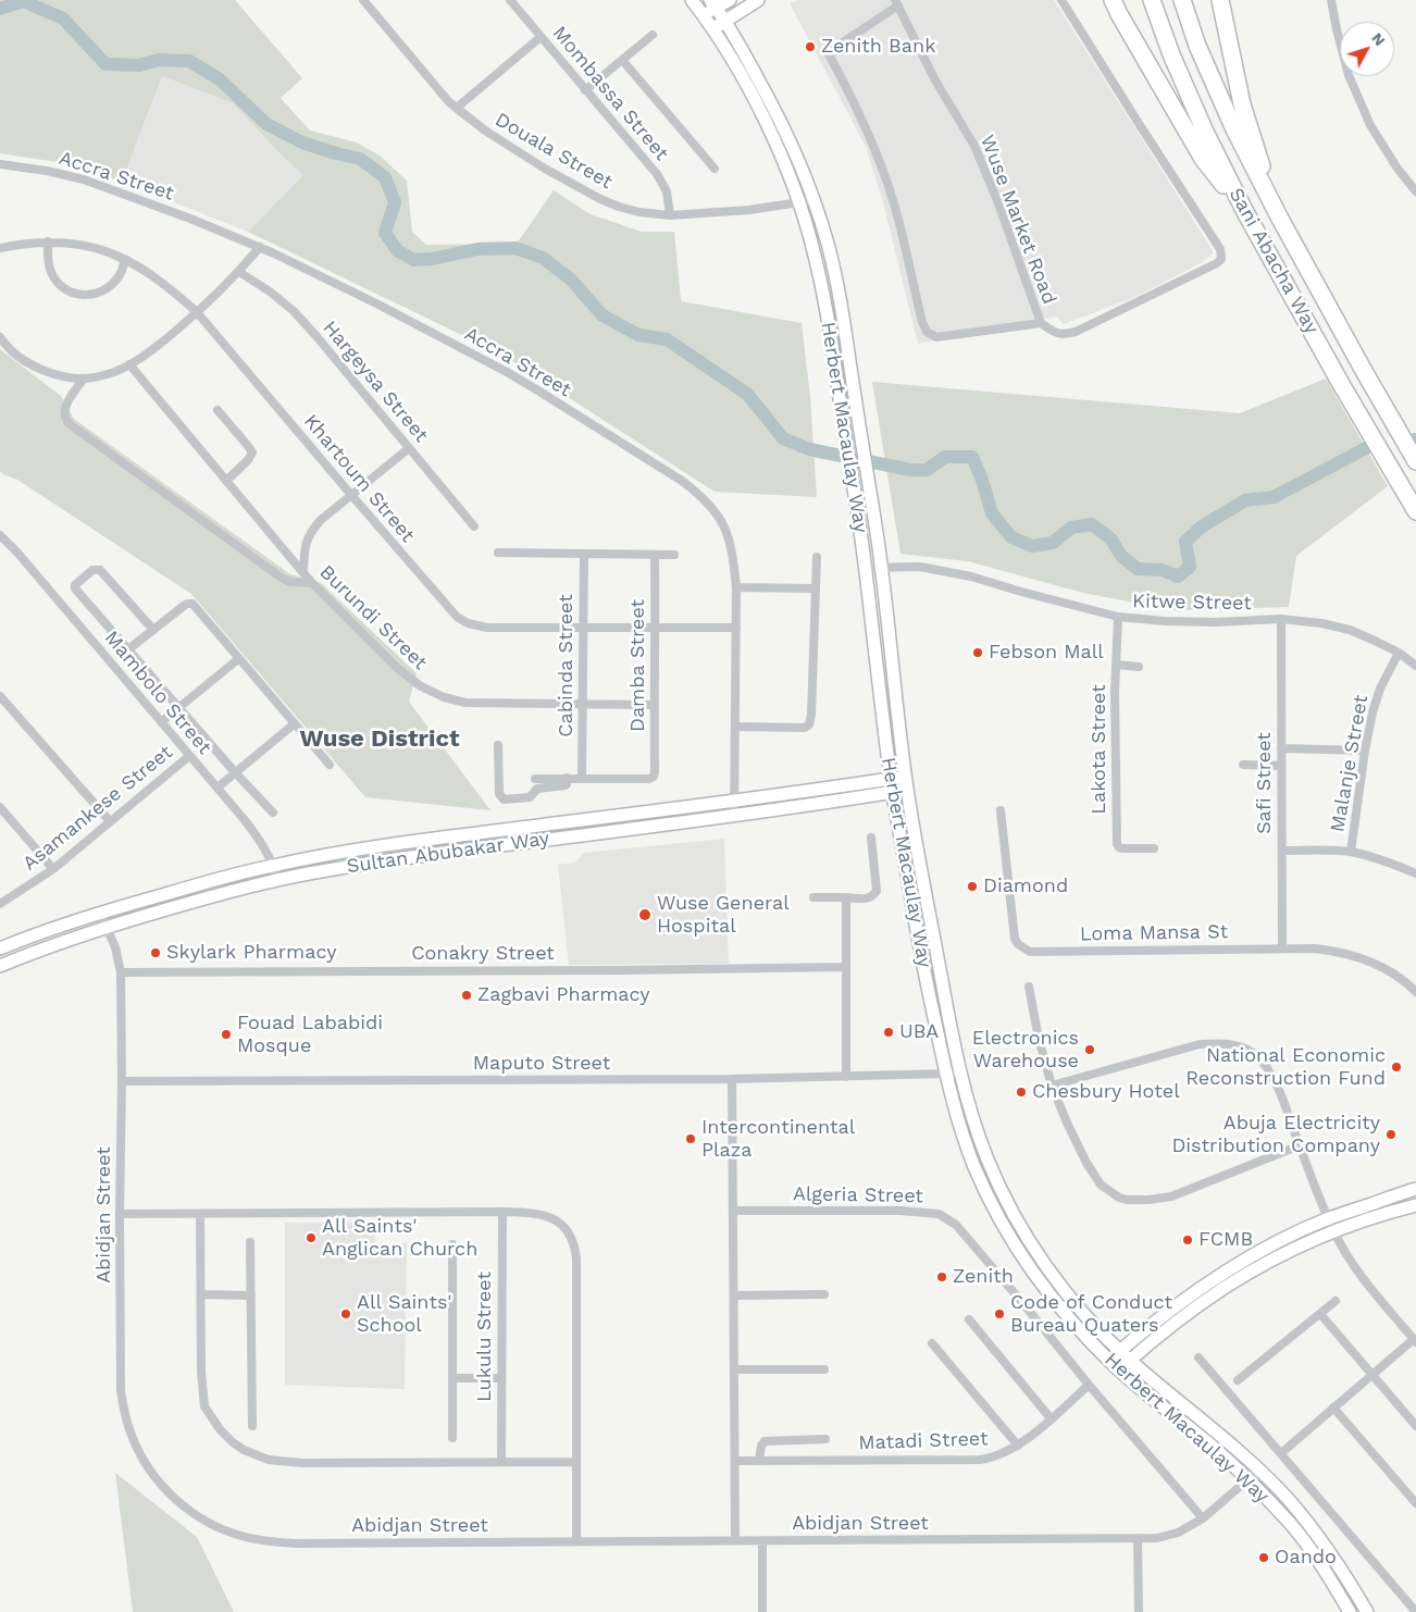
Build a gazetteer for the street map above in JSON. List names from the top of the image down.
{
  "streets": {
    "highway": ["Sani Abacha Way"],
    "main road": ["Herbert Macaulay Way", "Sultan Abubakar Way"],
    "street": [
      "Mombassa Street",
      "Douala Street",
      "Accra Street",
      "Wuse Market Road",
      "Hargeysa Street",
      "Khartoum Street",
      "Kitwe Street",
      "Burundi Street",
      "Cabinda Street",
      "Damba Street",
      "Mambolo Street",
      "Lakota Street",
      "Malanje Street",
      "Safi Street",
      "Asamankese Street",
      "Loma Mansa St",
      "Conakry Street",
      "Maputo Street",
      "Algeria Street",
      "Abidjan Street",
      "Lukulu Street",
      "Matadi Street"
    ]
  },
  "crossings": [
    ["Mombassa Street", "Douala Street"],
    ["Douala Street", "Herbert Macaulay Way"],
    ["Accra Street", "Khartoum Street"],
    ["Accra Street", "Sultan Abubakar Way"],
    ["Hargeysa Street", "Burundi Street"],
    ["Herbert Macaulay Way", "Kitwe Street"],
    ["Herbert Macaulay Way", "Sultan Abubakar Way"],
    ["Herbert Macaulay Way", "Maputo Street"],
    ["Herbert Macaulay Way", "Abidjan Street"],
    ["Khartoum Street", "Burundi Street"],
    ["Khartoum Street", "Cabinda Street"],
    ["Khartoum Street", "Damba Street"],
    ["Kitwe Street", "Lakota Street"],
    ["Kitwe Street", "Malanje Street"],
    ["Kitwe Street", "Safi Street"],
    ["Burundi Street", "Cabinda Street"],
    ["Burundi Street", "Damba Street"],
    ["Cabinda Street", "Damba Street"],
    ["Mambolo Street", "Asamankese Street"],
    ["Mambolo Street", "Sultan Abubakar Way"],
    ["Safi Street", "Loma Mansa St"],
    ["Sultan Abubakar Way", "Abidjan Street"],
    ["Conakry Street", "Abidjan Street"],
    ["Maputo Street", "Abidjan Street"],
    ["Algeria Street", "Abidjan Street"],
    ["Algeria Street", "Matadi Street"]
  ],
  "districts": ["Wuse District"],
  "places": [
    "Zenith Bank",
    "Febson Mall",
    "Diamond",
    "Wuse General Hospital",
    "Skylark Pharmacy",
    "Zagbavi Pharmacy",
    "UBA",
    "Fouad Lababidi Mosque",
    "Electronics Warehouse",
    "National Economic Reconstruction Fund",
    "Chesbury Hotel",
    "Abuja Electricity Distribution Company",
    "Intercontinental Plaza",
    "All Saints' Anglican Church",
    "FCMB",
    "Zenith",
    "All Saints' School",
    "Code of Conduct Bureau Quaters",
    "Oando"
  ],
  "north": "top right"
}
